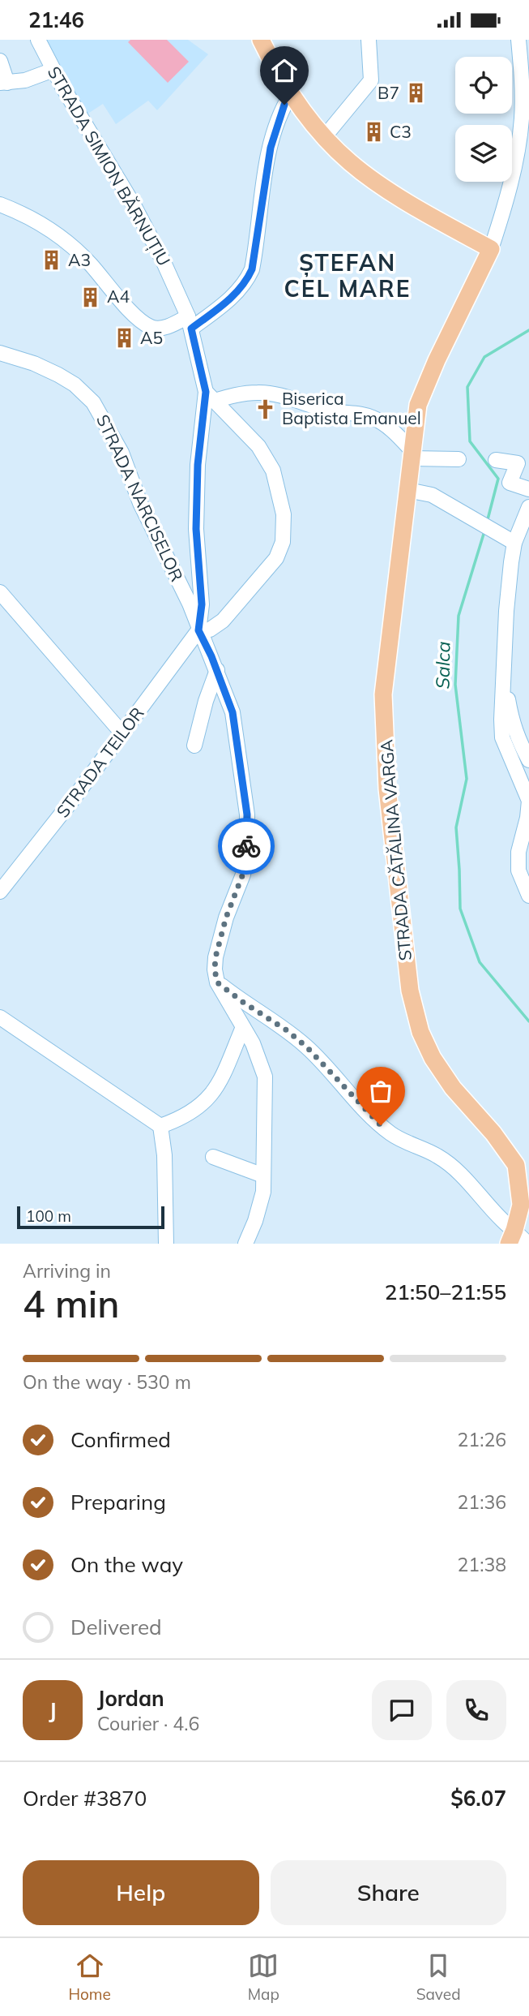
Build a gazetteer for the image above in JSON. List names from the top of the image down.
{
  "streets": {
    "main road": ["STRADA CĂTĂLINA VARGA"],
    "street": ["STRADA SIMION BĂRNUȚIU", "STRADA NARCISELOR", "STRADA TEILOR"]
  },
  "crossings": [
    ["STRADA NARCISELOR", "STRADA TEILOR"]
  ],
  "districts": ["ȘTEFAN CEL MARE"],
  "water": ["Salca"],
  "places": {
    "building": [
      "B7",
      "C3",
      "A3",
      "A4",
      "A5"
    ],
    "church": ["Biserica Baptista Emanuel"]
  },
  "scale_bar": "100 m",
  "page": {
    "status": "21:46",
    "scale": "100 m",
    "heading": ["4 min", "Arriving in", "21:50–21:55"],
    "panel": [
      "Jordan",
      "Courier · 4.6",
      "Order #3870",
      "$6.07"
    ],
    "bar": "On the way · 530 m",
    "list": [
      ["Confirmed", "21:26"],
      ["Preparing", "21:36"],
      ["On the way", "21:38"],
      "Delivered"
    ],
    "round": "J",
    "buttons": ["Help", "Share"],
    "tabs": ["Home", "Map", "Saved"]
  }
}
